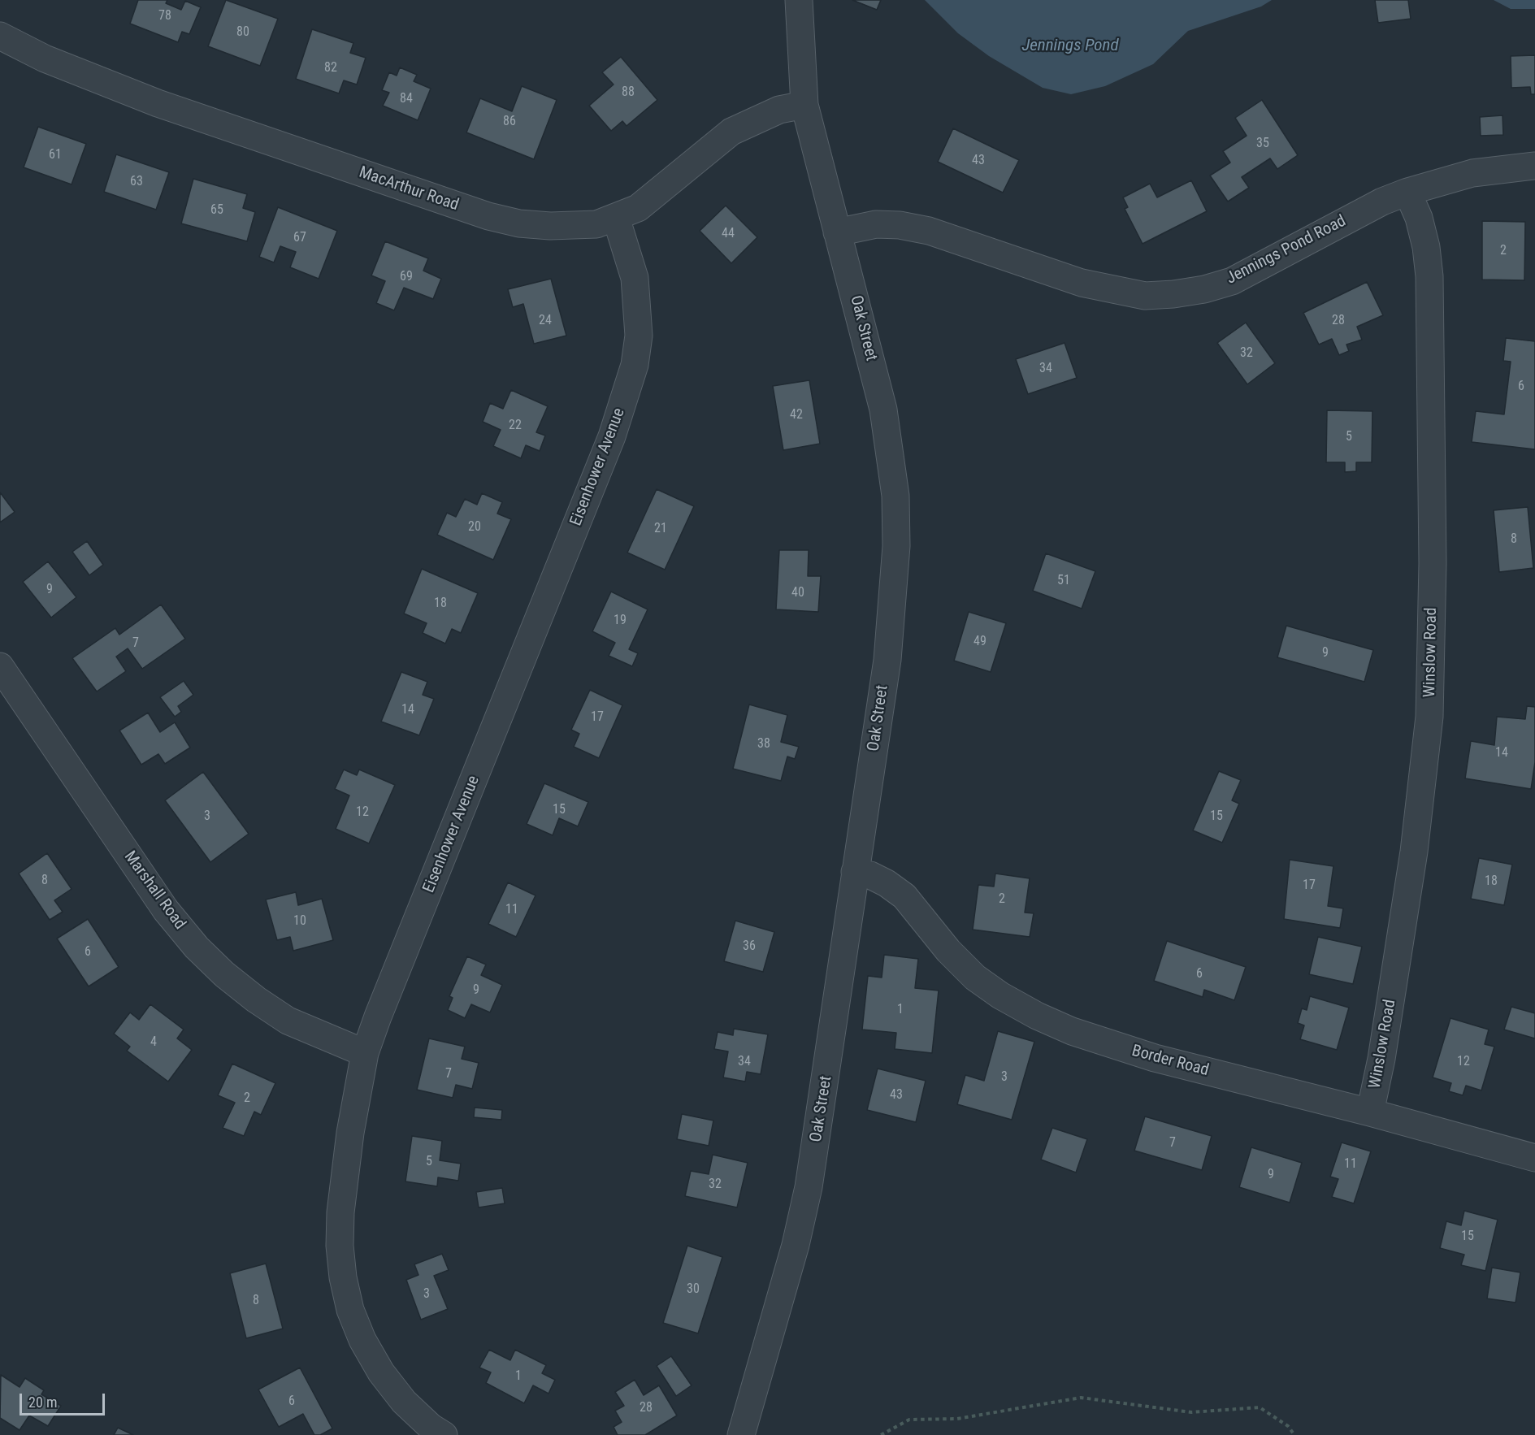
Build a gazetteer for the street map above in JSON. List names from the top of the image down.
{
  "streets": {
    "street": [
      "MacArthur Road",
      "Jennings Pond Road",
      "Oak Street",
      "Eisenhower Avenue",
      "Winslow Road",
      "Marshall Road",
      "Border Road"
    ]
  },
  "crossings": [
    ["MacArthur Road", "Oak Street"],
    ["MacArthur Road", "Eisenhower Avenue"],
    ["Jennings Pond Road", "Oak Street"],
    ["Jennings Pond Road", "Winslow Road"],
    ["Oak Street", "Border Road"],
    ["Eisenhower Avenue", "Marshall Road"],
    ["Winslow Road", "Border Road"]
  ],
  "water": ["Jennings Pond"],
  "house_numbers": [
    "78",
    "80",
    "82",
    "88",
    "84",
    "86",
    "35",
    "61",
    "43",
    "63",
    "65",
    "44",
    "67",
    "2",
    "69",
    "24",
    "28",
    "32",
    "34",
    "6",
    "42",
    "22",
    "5",
    "20",
    "21",
    "8",
    "51",
    "9",
    "40",
    "18",
    "19",
    "49",
    "7",
    "9",
    "14",
    "17",
    "38",
    "14",
    "15",
    "12",
    "3",
    "15",
    "8",
    "18",
    "17",
    "2",
    "11",
    "10",
    "36",
    "6",
    "6",
    "9",
    "1",
    "4",
    "34",
    "12",
    "7",
    "3",
    "43",
    "2",
    "7",
    "5",
    "11",
    "9",
    "32",
    "15",
    "30",
    "3",
    "8",
    "1",
    "6",
    "28"
  ],
  "scale_bar": "20 m"
}
